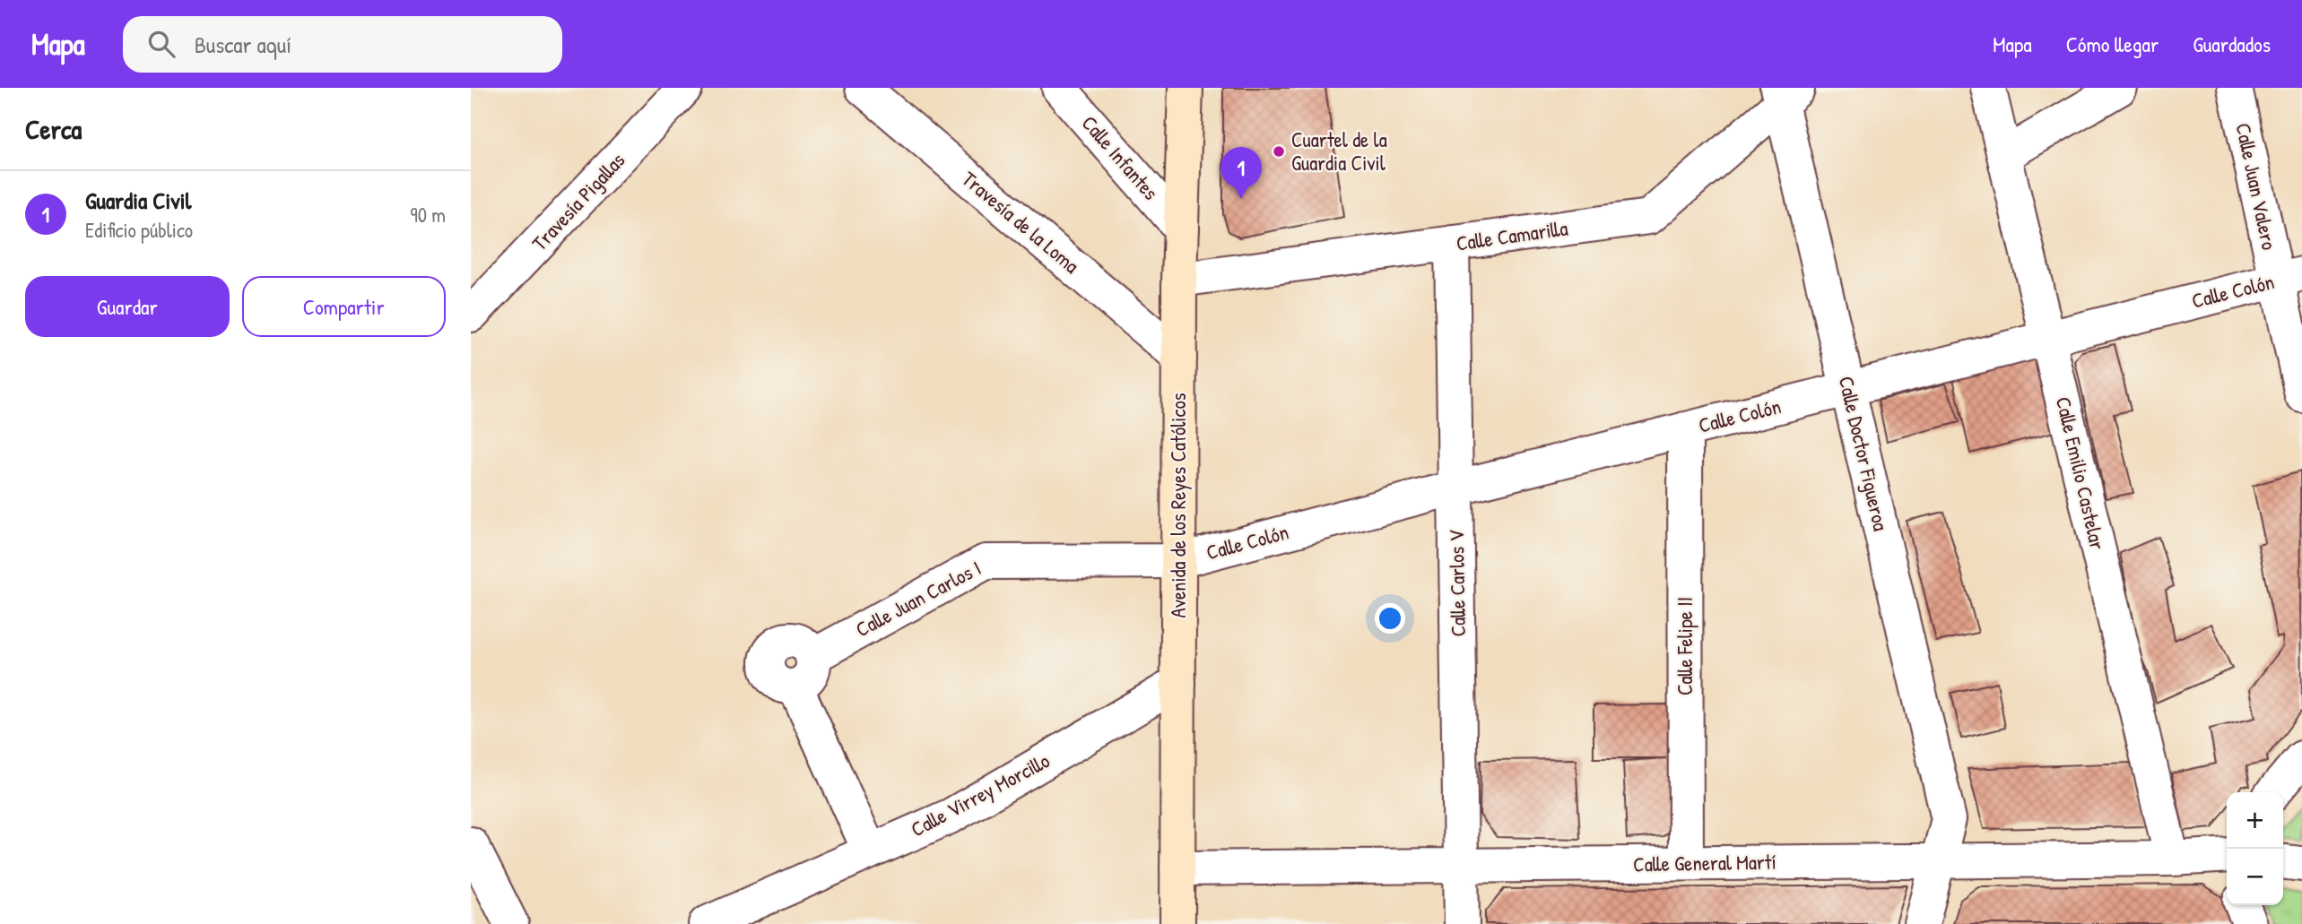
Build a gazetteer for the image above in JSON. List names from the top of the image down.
{
  "streets": {
    "street": [
      "Calle Infantes",
      "Calle Juan Valero",
      "Travesía Pigallas",
      "Travesía de la Loma",
      "Calle Camarilla",
      "Calle Colón",
      "Calle Doctor Figueroa",
      "Calle Emilio Castelar",
      "Avenida de los Reyes Católicos",
      "Calle Carlos V",
      "Calle Juan Carlos I",
      "Calle Felipe II",
      "Calle Virrey Morcillo",
      "Calle General Martí"
    ]
  },
  "crossings": [
    ["Calle Infantes", "Avenida de los Reyes Católicos"],
    ["Calle Juan Valero", "Calle Colón"],
    ["Travesía de la Loma", "Avenida de los Reyes Católicos"],
    ["Calle Camarilla", "Calle Doctor Figueroa"],
    ["Calle Camarilla", "Avenida de los Reyes Católicos"],
    ["Calle Camarilla", "Calle Carlos V"],
    ["Calle Colón", "Calle Doctor Figueroa"],
    ["Calle Colón", "Calle Emilio Castelar"],
    ["Calle Colón", "Avenida de los Reyes Católicos"],
    ["Calle Colón", "Calle Carlos V"],
    ["Calle Colón", "Calle Juan Carlos I"],
    ["Calle Colón", "Calle Felipe II"],
    ["Calle Doctor Figueroa", "Calle General Martí"],
    ["Calle Emilio Castelar", "Calle General Martí"],
    ["Avenida de los Reyes Católicos", "Calle Juan Carlos I"],
    ["Avenida de los Reyes Católicos", "Calle Virrey Morcillo"],
    ["Avenida de los Reyes Católicos", "Calle General Martí"],
    ["Calle Carlos V", "Calle General Martí"],
    ["Calle Juan Carlos I", "Calle Virrey Morcillo"],
    ["Calle Felipe II", "Calle General Martí"]
  ],
  "places": ["Cuartel de la Guardia Civil"],
  "page": {
    "header": "Mapa",
    "search": "Buscar aquí",
    "nav": ["Mapa", "Cómo llegar", "Guardados"],
    "heading": "Cerca",
    "pins": "1",
    "list": [
      {
        "mark": "1",
        "name": "Guardia Civil",
        "note": "Edificio público",
        "value": "90 m"
      }
    ],
    "buttons": ["Guardar", "Compartir"],
    "map_buttons": ["+", "−"]
  }
}
